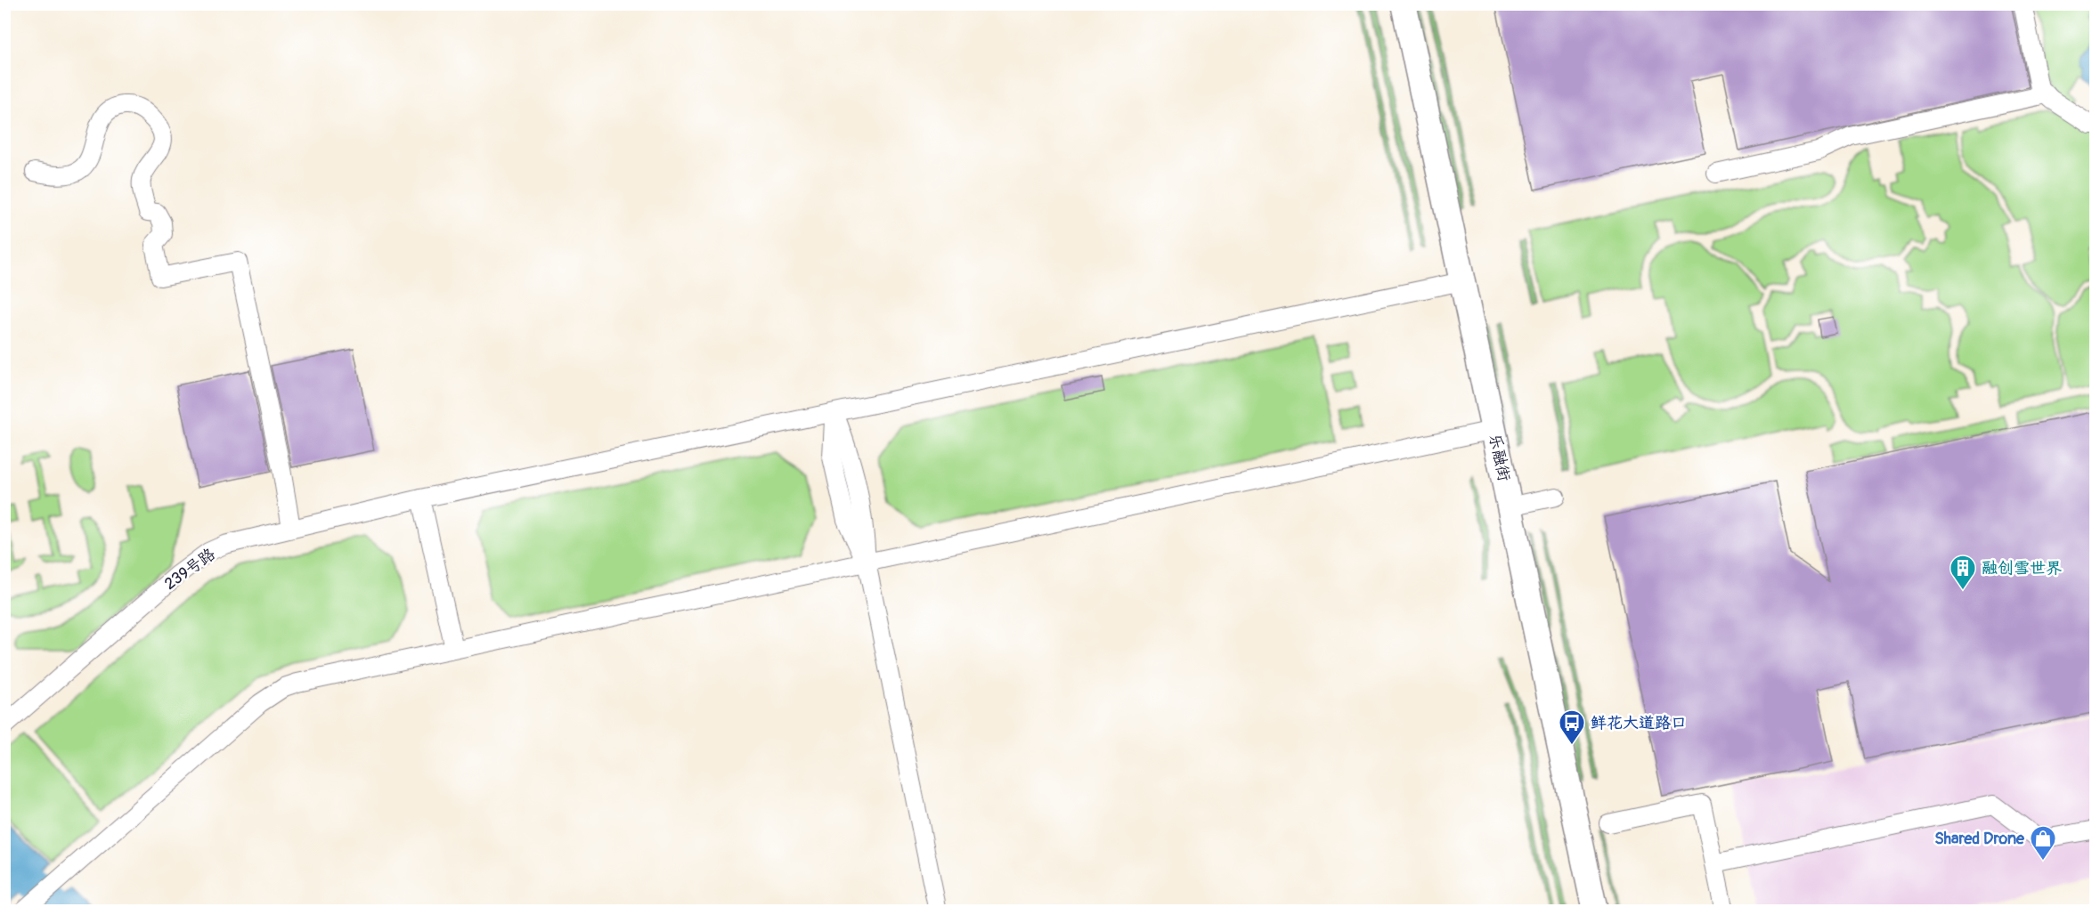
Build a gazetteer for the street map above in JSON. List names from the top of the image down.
{
  "streets": {
    "street": ["乐融街", "239号路"]
  },
  "crossings": [
    ["乐融街", "239号路"]
  ],
  "places": {
    "building": ["融创雪世界"],
    "bus stop": ["鲜花大道路口"],
    "shop": ["Shared Drone"]
  }
}
